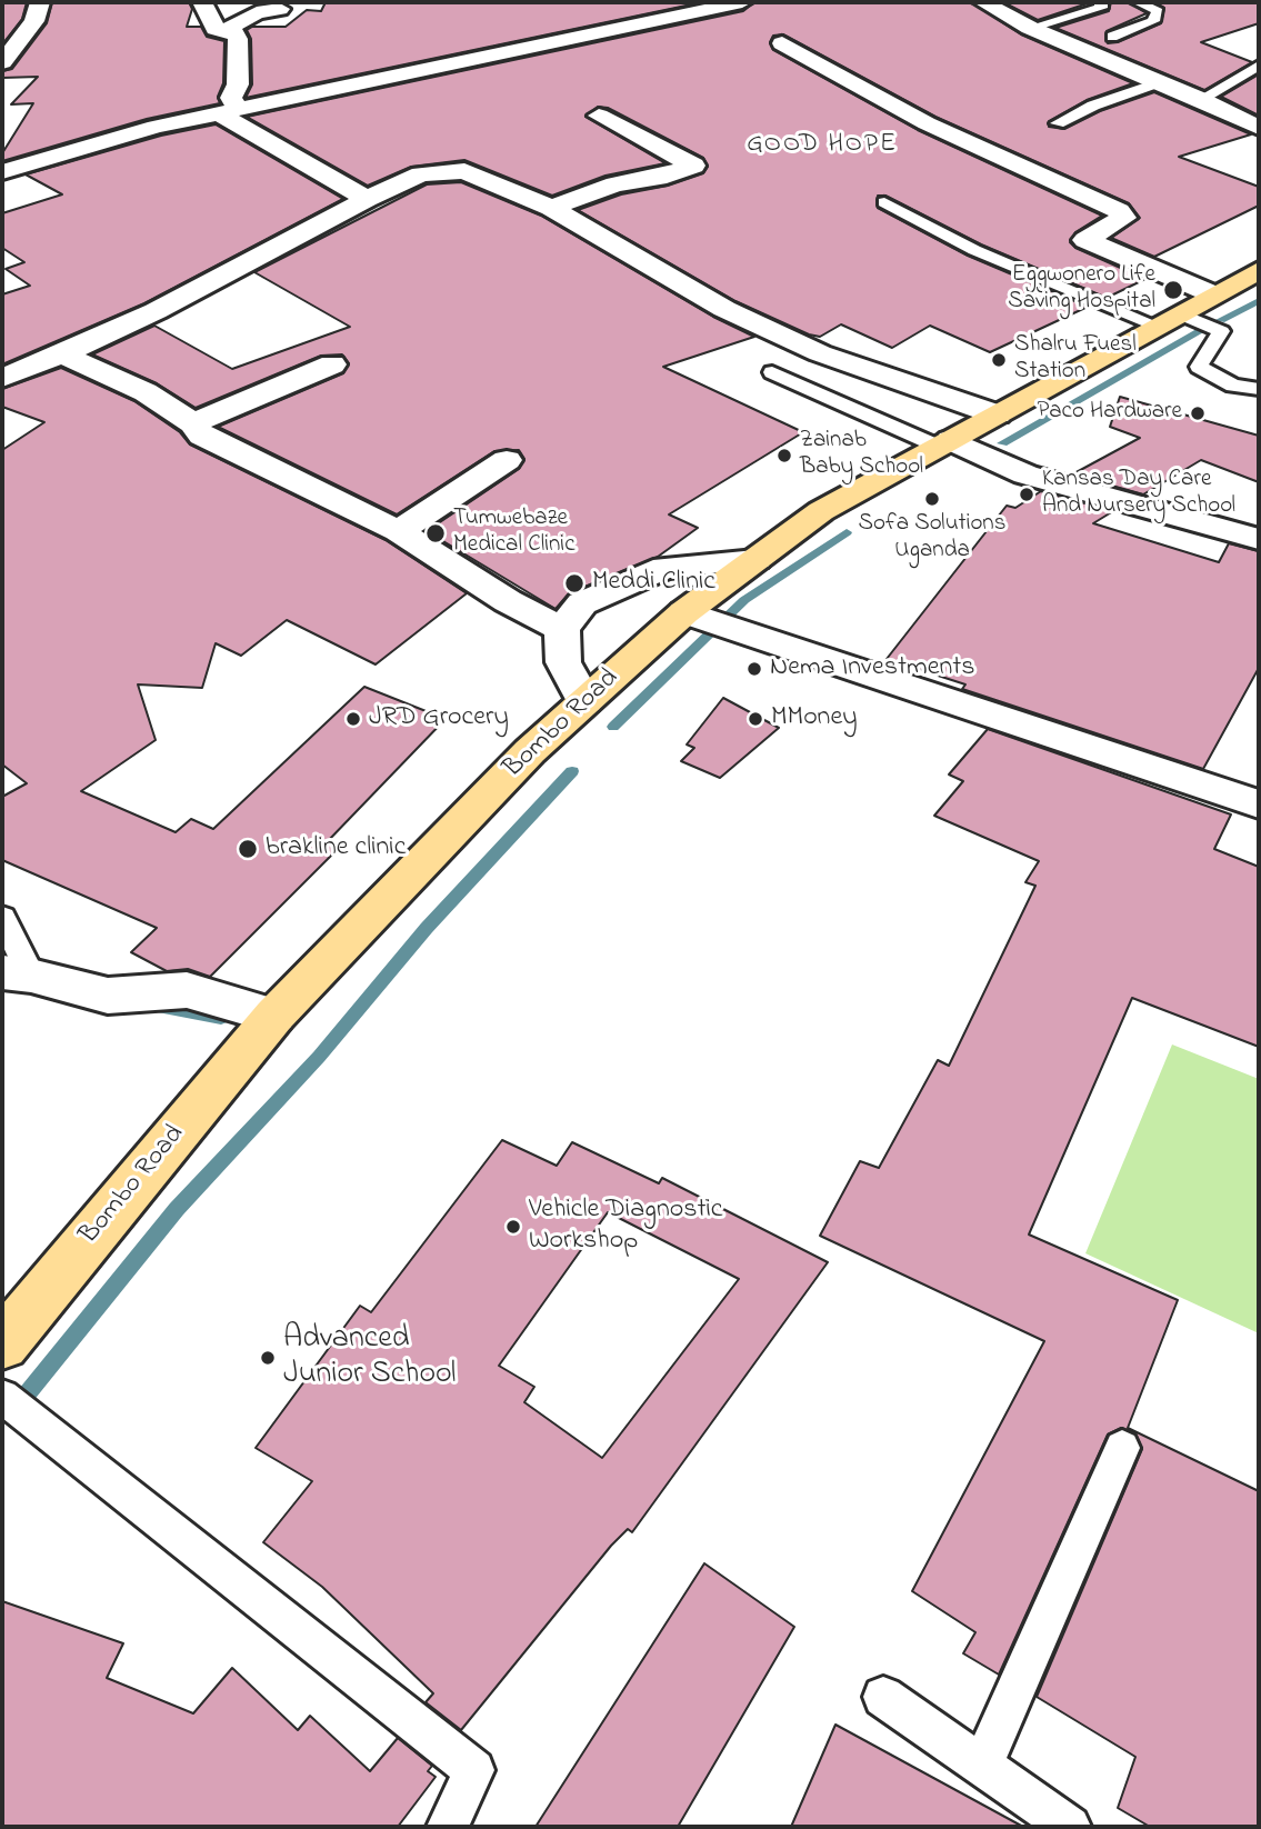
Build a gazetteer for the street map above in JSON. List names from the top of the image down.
{
  "streets": {
    "main road": ["Bombo Road"]
  },
  "districts": ["GOOD HOPE"],
  "places": [
    "Eggwonero Life Saving Hospital",
    "Shalru Fuesl Station",
    "Paco Hardware",
    "Zainab Baby School",
    "Kansas Day Care And Nursery School",
    "Sofa Solutions Uganda",
    "Tumwebaze Medical Clinic",
    "Meddi Clinic",
    "Nema Investments",
    "JRD Grocery",
    "MMoney",
    "brakline clinic",
    "Vehicle Diagnostic Workshop",
    "Advanced Junior School"
  ]
}
